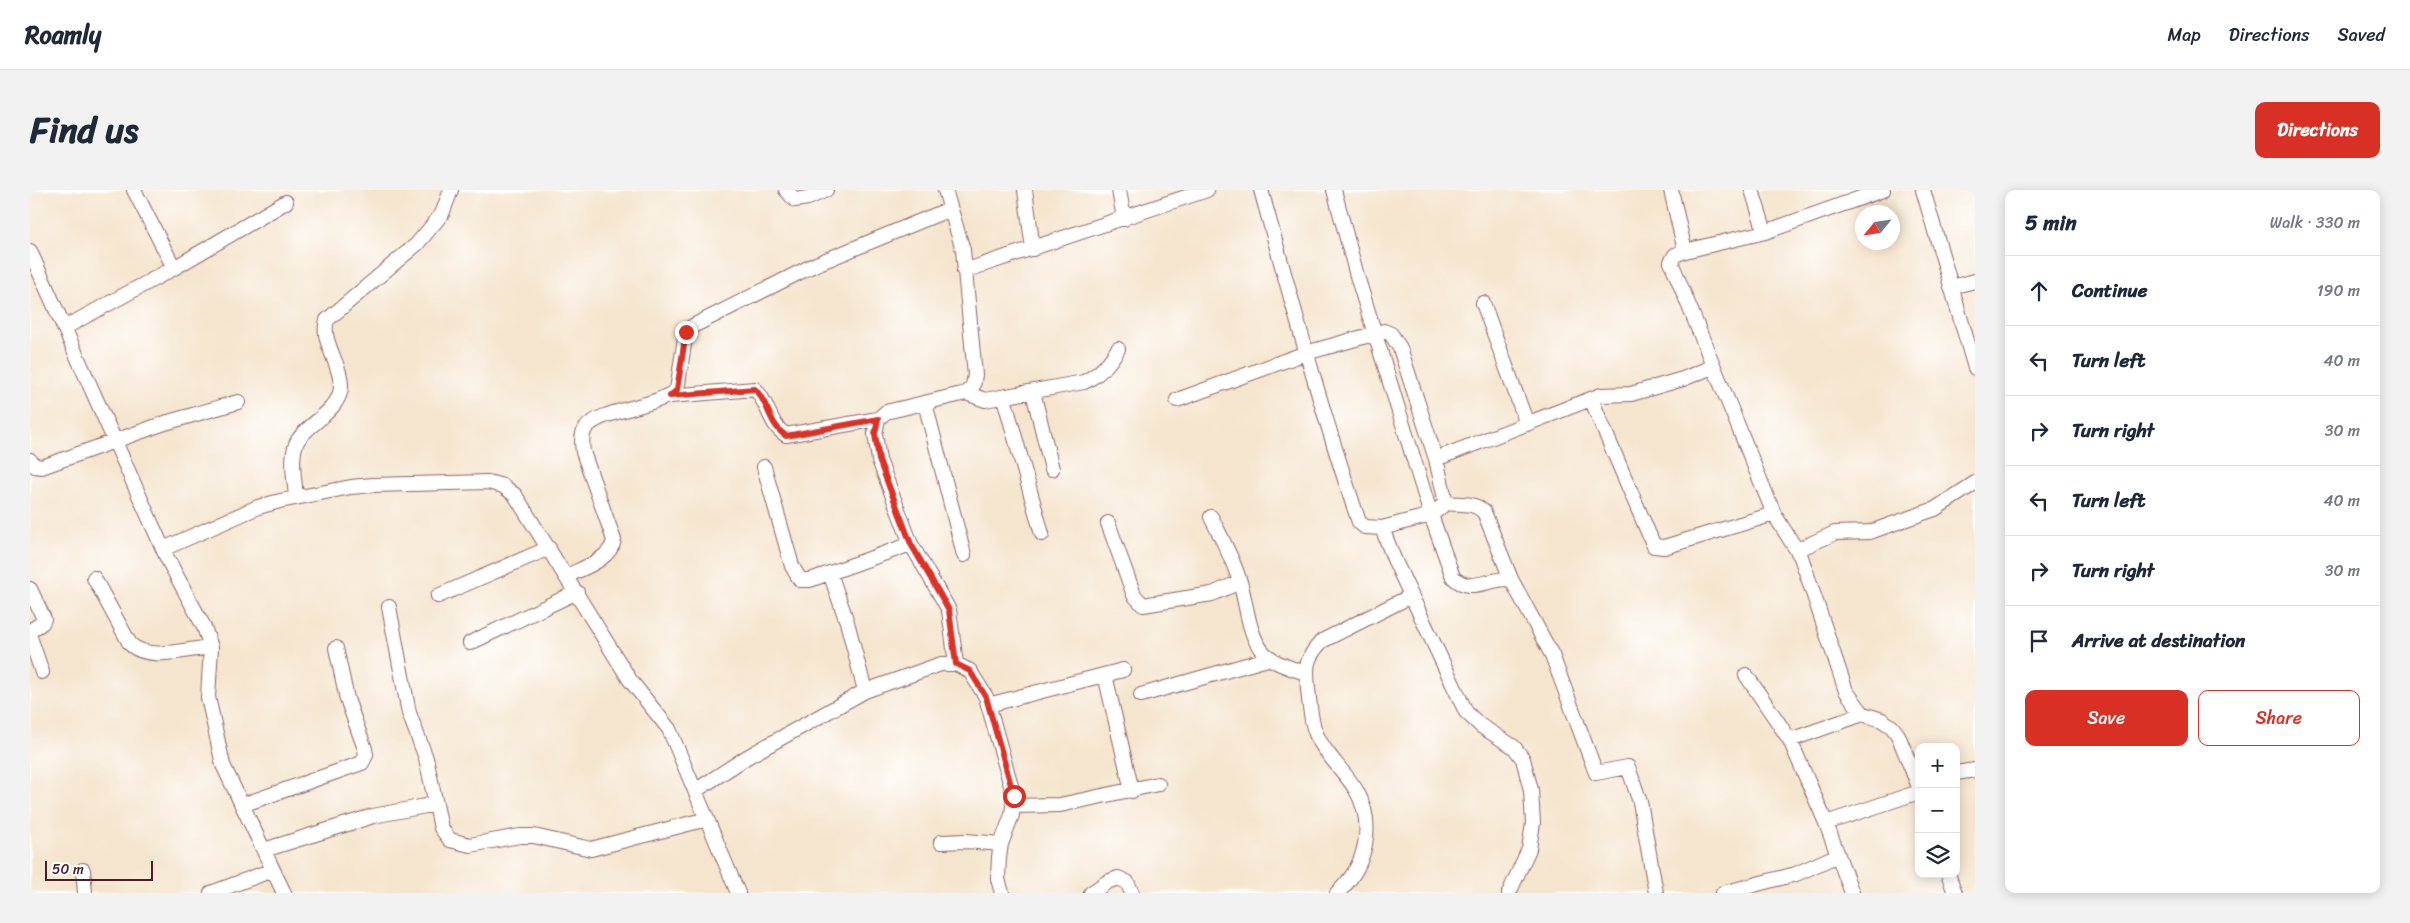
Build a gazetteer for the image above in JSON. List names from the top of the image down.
{
  "scale_bar": "50 m",
  "north": "bottom left",
  "page": {
    "header": "Roamly",
    "nav": ["Map", "Directions", "Saved"],
    "title": "Find us",
    "buttons": [
      "Directions",
      ["Save", "Share"]
    ],
    "heading": ["5 min", "Walk · 330 m"],
    "list": [
      ["Continue", "190 m"],
      ["Turn left", "40 m"],
      ["Turn right", "30 m"],
      ["Turn left", "40 m"],
      ["Turn right", "30 m"],
      "Arrive at destination"
    ],
    "map_buttons": ["+", "−"],
    "scale": "50 m"
  }
}
